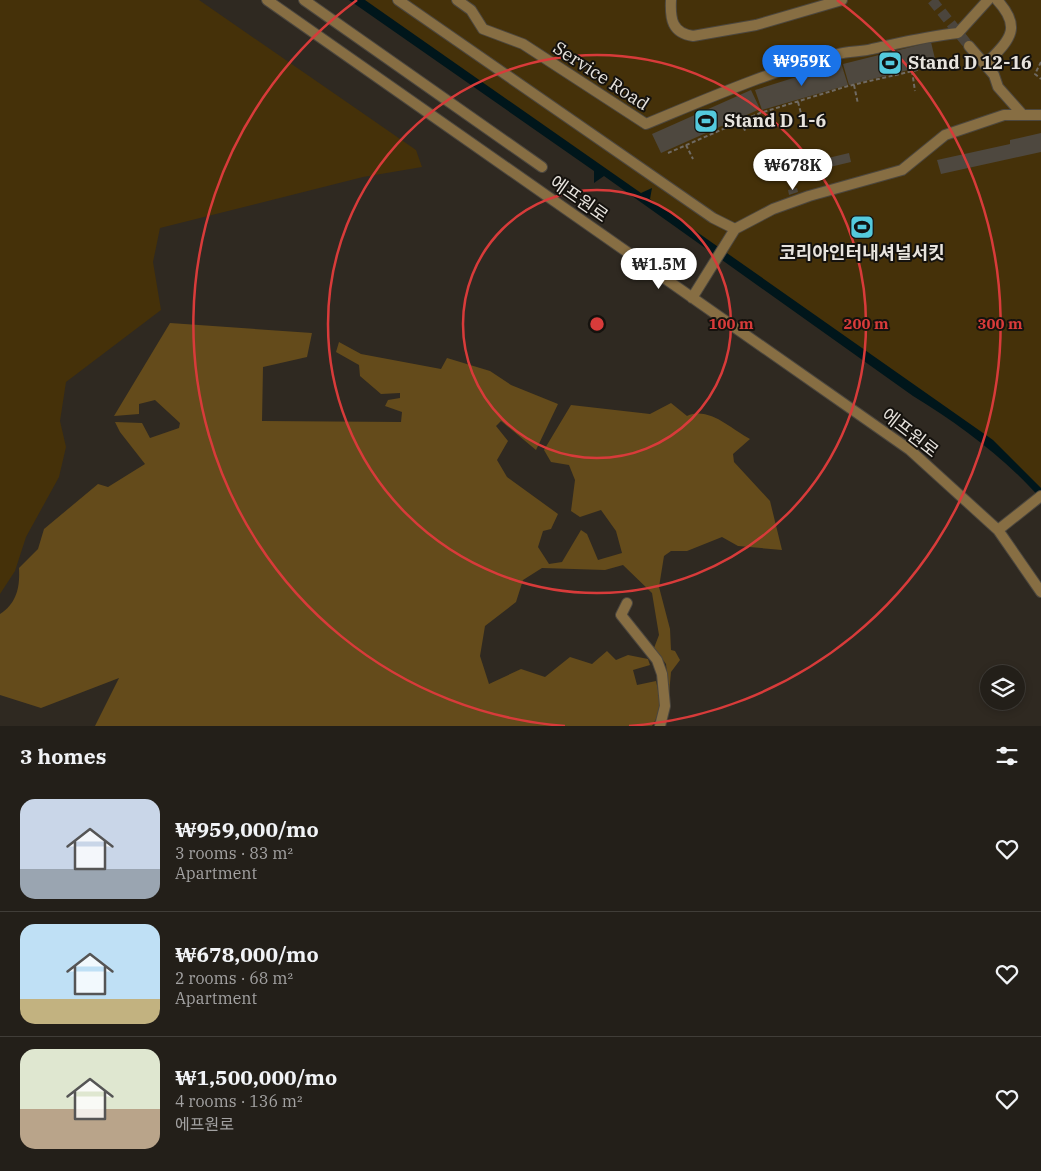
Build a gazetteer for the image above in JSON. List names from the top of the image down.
{
  "streets": {
    "street": ["Service Road", "에프원로"]
  },
  "places": {
    "sports": ["Stand D 12-16", "Stand D 1-6", "코리아인터내셔널서킷"]
  },
  "page": {
    "price": ["₩959K", "₩678K", "₩1.5M"],
    "heading": "3 homes",
    "list": [
      {
        "name": "₩959,000/mo",
        "note": "3 rooms · 83 m² · Apartment"
      },
      {
        "name": "₩678,000/mo",
        "note": "2 rooms · 68 m² · Apartment"
      },
      {
        "name": "₩1,500,000/mo",
        "note": "4 rooms · 136 m² · 에프원로"
      }
    ]
  },
  "rings": ["100 m", "200 m", "300 m"]
}
